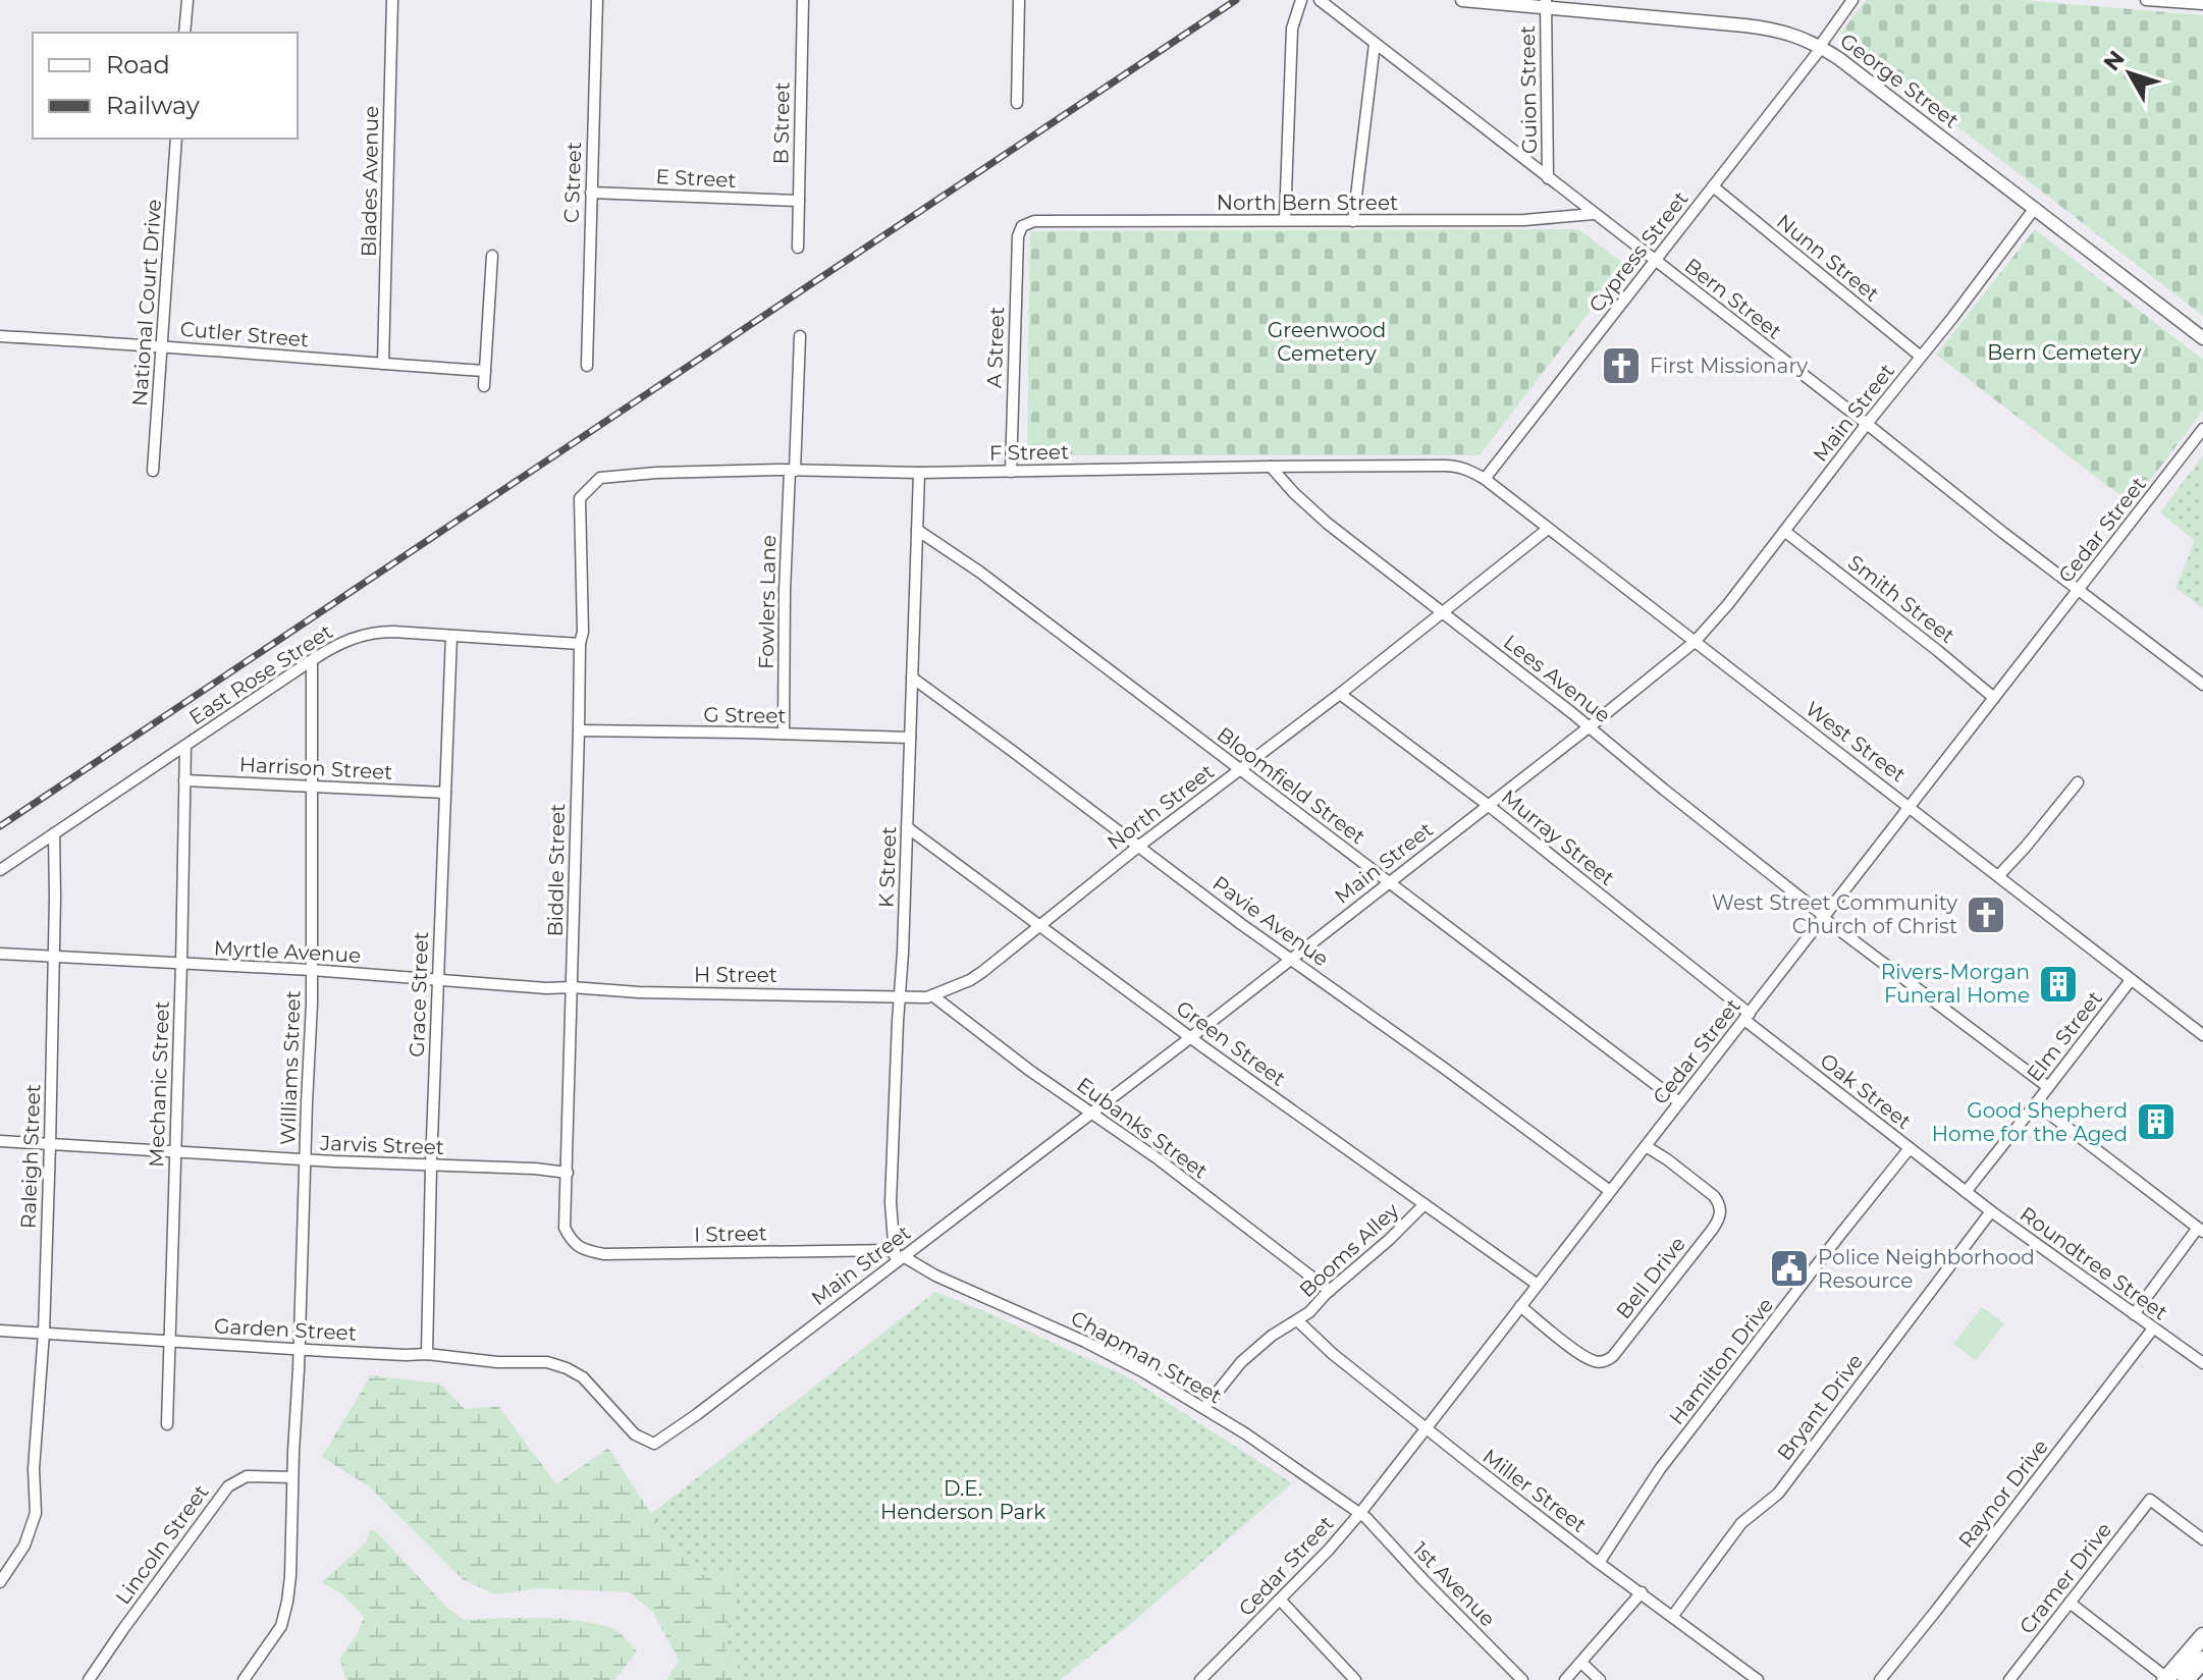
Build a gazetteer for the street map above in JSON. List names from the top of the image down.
{
  "streets": {
    "street": [
      "George Street",
      "Guion Street",
      "B Street",
      "E Street",
      "Blades Avenue",
      "C Street",
      "North Bern Street",
      "Cypress Street",
      "Nunn Street",
      "Bern Street",
      "National Court Drive",
      "Cutler Street",
      "A Street",
      "Main Street",
      "F Street",
      "Cedar Street",
      "Smith Street",
      "Fowlers Lane",
      "East Rose Street",
      "Lees Avenue",
      "G Street",
      "West Street",
      "Harrison Street",
      "Bloomfield Street",
      "North Street",
      "Murray Street",
      "K Street",
      "Biddle Street",
      "Pavie Avenue",
      "Myrtle Avenue",
      "H Street",
      "Grace Street",
      "Elm Street",
      "Green Street",
      "Williams Street",
      "Mechanic Street",
      "Oak Street",
      "Eubanks Street",
      "Jarvis Street",
      "Raleigh Street",
      "I Street",
      "Booms Alley",
      "Roundtree Street",
      "Bell Drive",
      "Garden Street",
      "Chapman Street",
      "Hamilton Drive",
      "Bryant Drive",
      "Miller Street",
      "Raynor Drive",
      "Lincoln Street",
      "Cramer Drive",
      "1st Avenue"
    ]
  },
  "crossings": [
    ["George Street", "Guion Street"],
    ["George Street", "Cypress Street"],
    ["George Street", "Main Street"],
    ["Guion Street", "Bern Street"],
    ["B Street", "E Street"],
    ["E Street", "C Street"],
    ["Blades Avenue", "Cutler Street"],
    ["North Bern Street", "Bern Street"],
    ["North Bern Street", "A Street"],
    ["Cypress Street", "Nunn Street"],
    ["Cypress Street", "Bern Street"],
    ["Cypress Street", "F Street"],
    ["Cypress Street", "West Street"],
    ["Nunn Street", "Main Street"],
    ["Bern Street", "Main Street"],
    ["Bern Street", "Cedar Street"],
    ["National Court Drive", "Cutler Street"],
    ["A Street", "F Street"],
    ["Main Street", "Smith Street"],
    ["Main Street", "Lees Avenue"],
    ["Main Street", "West Street"],
    ["Main Street", "Bloomfield Street"],
    ["Main Street", "Murray Street"],
    ["Main Street", "K Street"],
    ["Main Street", "Pavie Avenue"],
    ["Main Street", "Green Street"],
    ["Main Street", "Eubanks Street"],
    ["Main Street", "I Street"],
    ["Main Street", "Garden Street"],
    ["Main Street", "Chapman Street"],
    ["F Street", "Fowlers Lane"],
    ["F Street", "Lees Avenue"],
    ["F Street", "West Street"],
    ["F Street", "K Street"],
    ["F Street", "Biddle Street"],
    ["Cedar Street", "Smith Street"],
    ["Cedar Street", "Lees Avenue"],
    ["Cedar Street", "West Street"],
    ["Cedar Street", "Bloomfield Street"],
    ["Cedar Street", "Murray Street"],
    ["Cedar Street", "Pavie Avenue"],
    ["Cedar Street", "Green Street"],
    ["Cedar Street", "Oak Street"],
    ["Cedar Street", "Bell Drive"],
    ["Cedar Street", "Chapman Street"],
    ["Cedar Street", "Miller Street"],
    ["Cedar Street", "1st Avenue"],
    ["Fowlers Lane", "G Street"],
    ["East Rose Street", "Biddle Street"],
    ["East Rose Street", "Grace Street"],
    ["East Rose Street", "Williams Street"],
    ["East Rose Street", "Mechanic Street"],
    ["East Rose Street", "Raleigh Street"],
    ["Lees Avenue", "North Street"],
    ["Lees Avenue", "Elm Street"],
    ["G Street", "K Street"],
    ["G Street", "Biddle Street"],
    ["West Street", "North Street"],
    ["West Street", "Elm Street"],
    ["Harrison Street", "Grace Street"],
    ["Harrison Street", "Williams Street"],
    ["Harrison Street", "Mechanic Street"],
    ["Bloomfield Street", "North Street"],
    ["Bloomfield Street", "K Street"],
    ["North Street", "Murray Street"],
    ["North Street", "K Street"],
    ["North Street", "Pavie Avenue"],
    ["North Street", "H Street"],
    ["North Street", "Green Street"],
    ["North Street", "Eubanks Street"],
    ["Murray Street", "Oak Street"],
    ["K Street", "Pavie Avenue"],
    ["K Street", "H Street"],
    ["K Street", "Green Street"],
    ["K Street", "I Street"],
    ["K Street", "Chapman Street"],
    ["Biddle Street", "Myrtle Avenue"],
    ["Biddle Street", "H Street"],
    ["Biddle Street", "Jarvis Street"],
    ["Biddle Street", "I Street"],
    ["Myrtle Avenue", "H Street"],
    ["Myrtle Avenue", "Grace Street"],
    ["Myrtle Avenue", "Williams Street"],
    ["Myrtle Avenue", "Mechanic Street"],
    ["Myrtle Avenue", "Raleigh Street"],
    ["Grace Street", "Jarvis Street"],
    ["Grace Street", "Garden Street"],
    ["Elm Street", "Oak Street"],
    ["Elm Street", "Roundtree Street"],
    ["Green Street", "Booms Alley"],
    ["Williams Street", "Jarvis Street"],
    ["Williams Street", "Garden Street"],
    ["Williams Street", "Lincoln Street"],
    ["Mechanic Street", "Jarvis Street"],
    ["Mechanic Street", "Garden Street"],
    ["Oak Street", "Roundtree Street"],
    ["Oak Street", "Hamilton Drive"],
    ["Eubanks Street", "Booms Alley"],
    ["Jarvis Street", "Raleigh Street"],
    ["Raleigh Street", "Garden Street"],
    ["I Street", "Chapman Street"],
    ["Booms Alley", "Chapman Street"],
    ["Booms Alley", "Miller Street"],
    ["Roundtree Street", "Bryant Drive"],
    ["Roundtree Street", "Raynor Drive"],
    ["Chapman Street", "1st Avenue"],
    ["Hamilton Drive", "Miller Street"],
    ["Bryant Drive", "Miller Street"]
  ],
  "parks": ["Greenwood Cemetery", "Bern Cemetery", "D.E. Henderson Park"],
  "places": {
    "church": ["First Missionary", "West Street Community Church of Christ"],
    "building": ["Rivers-Morgan Funeral Home", "Good Shepherd Home for the Aged"],
    "public building": ["Police Neighborhood Resource"]
  },
  "legend": ["Road", "Railway"],
  "north": "top left"
}
